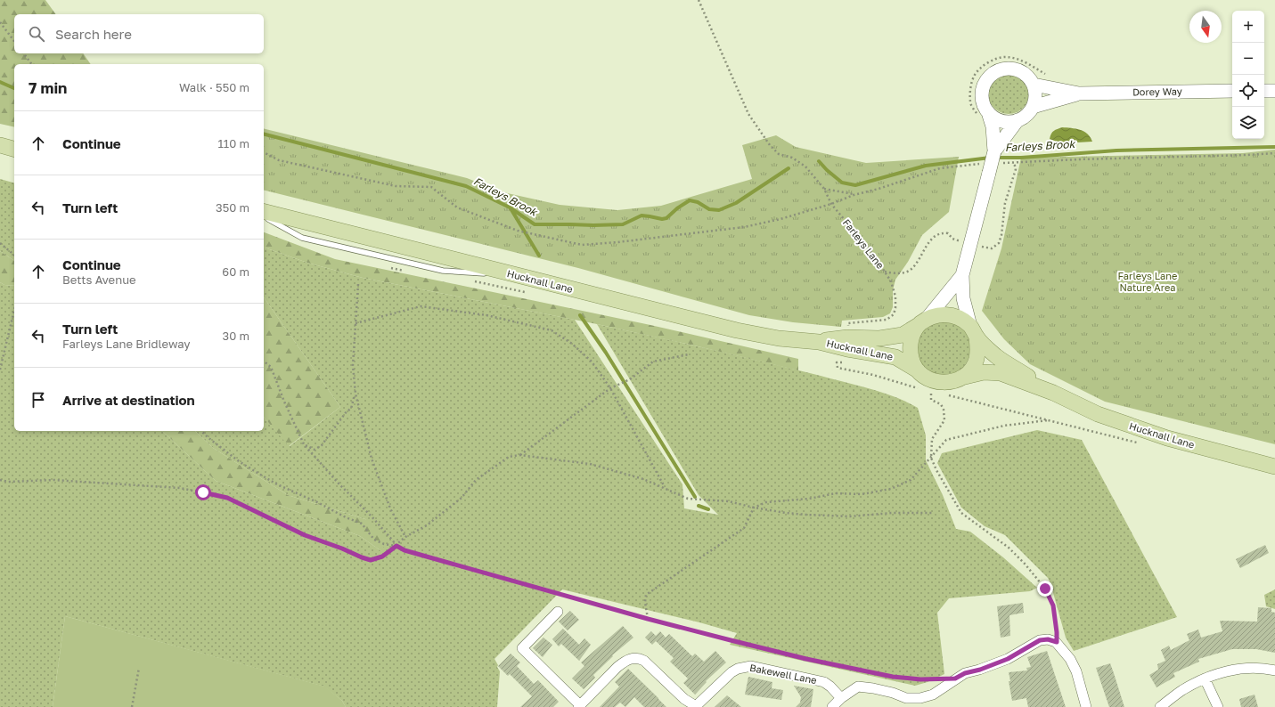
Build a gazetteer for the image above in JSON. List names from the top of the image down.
{
  "streets": {
    "main road": ["Hucknall Lane"],
    "street": ["Dorey Way", "Bakewell Lane"],
    "path": ["Farleys Lane"]
  },
  "water": ["Farleys Brook"],
  "parks": ["Farleys Lane Nature Area"],
  "north": "bottom",
  "page": {
    "map_buttons": ["+", "−"],
    "search": "Search here",
    "heading": ["7 min", "Walk · 550 m"],
    "list": [
      ["Continue", "110 m"],
      ["Turn left", "350 m"],
      ["Continue", "Betts Avenue", "60 m"],
      ["Turn left", "Farleys Lane Bridleway", "30 m"],
      "Arrive at destination"
    ]
  }
}
